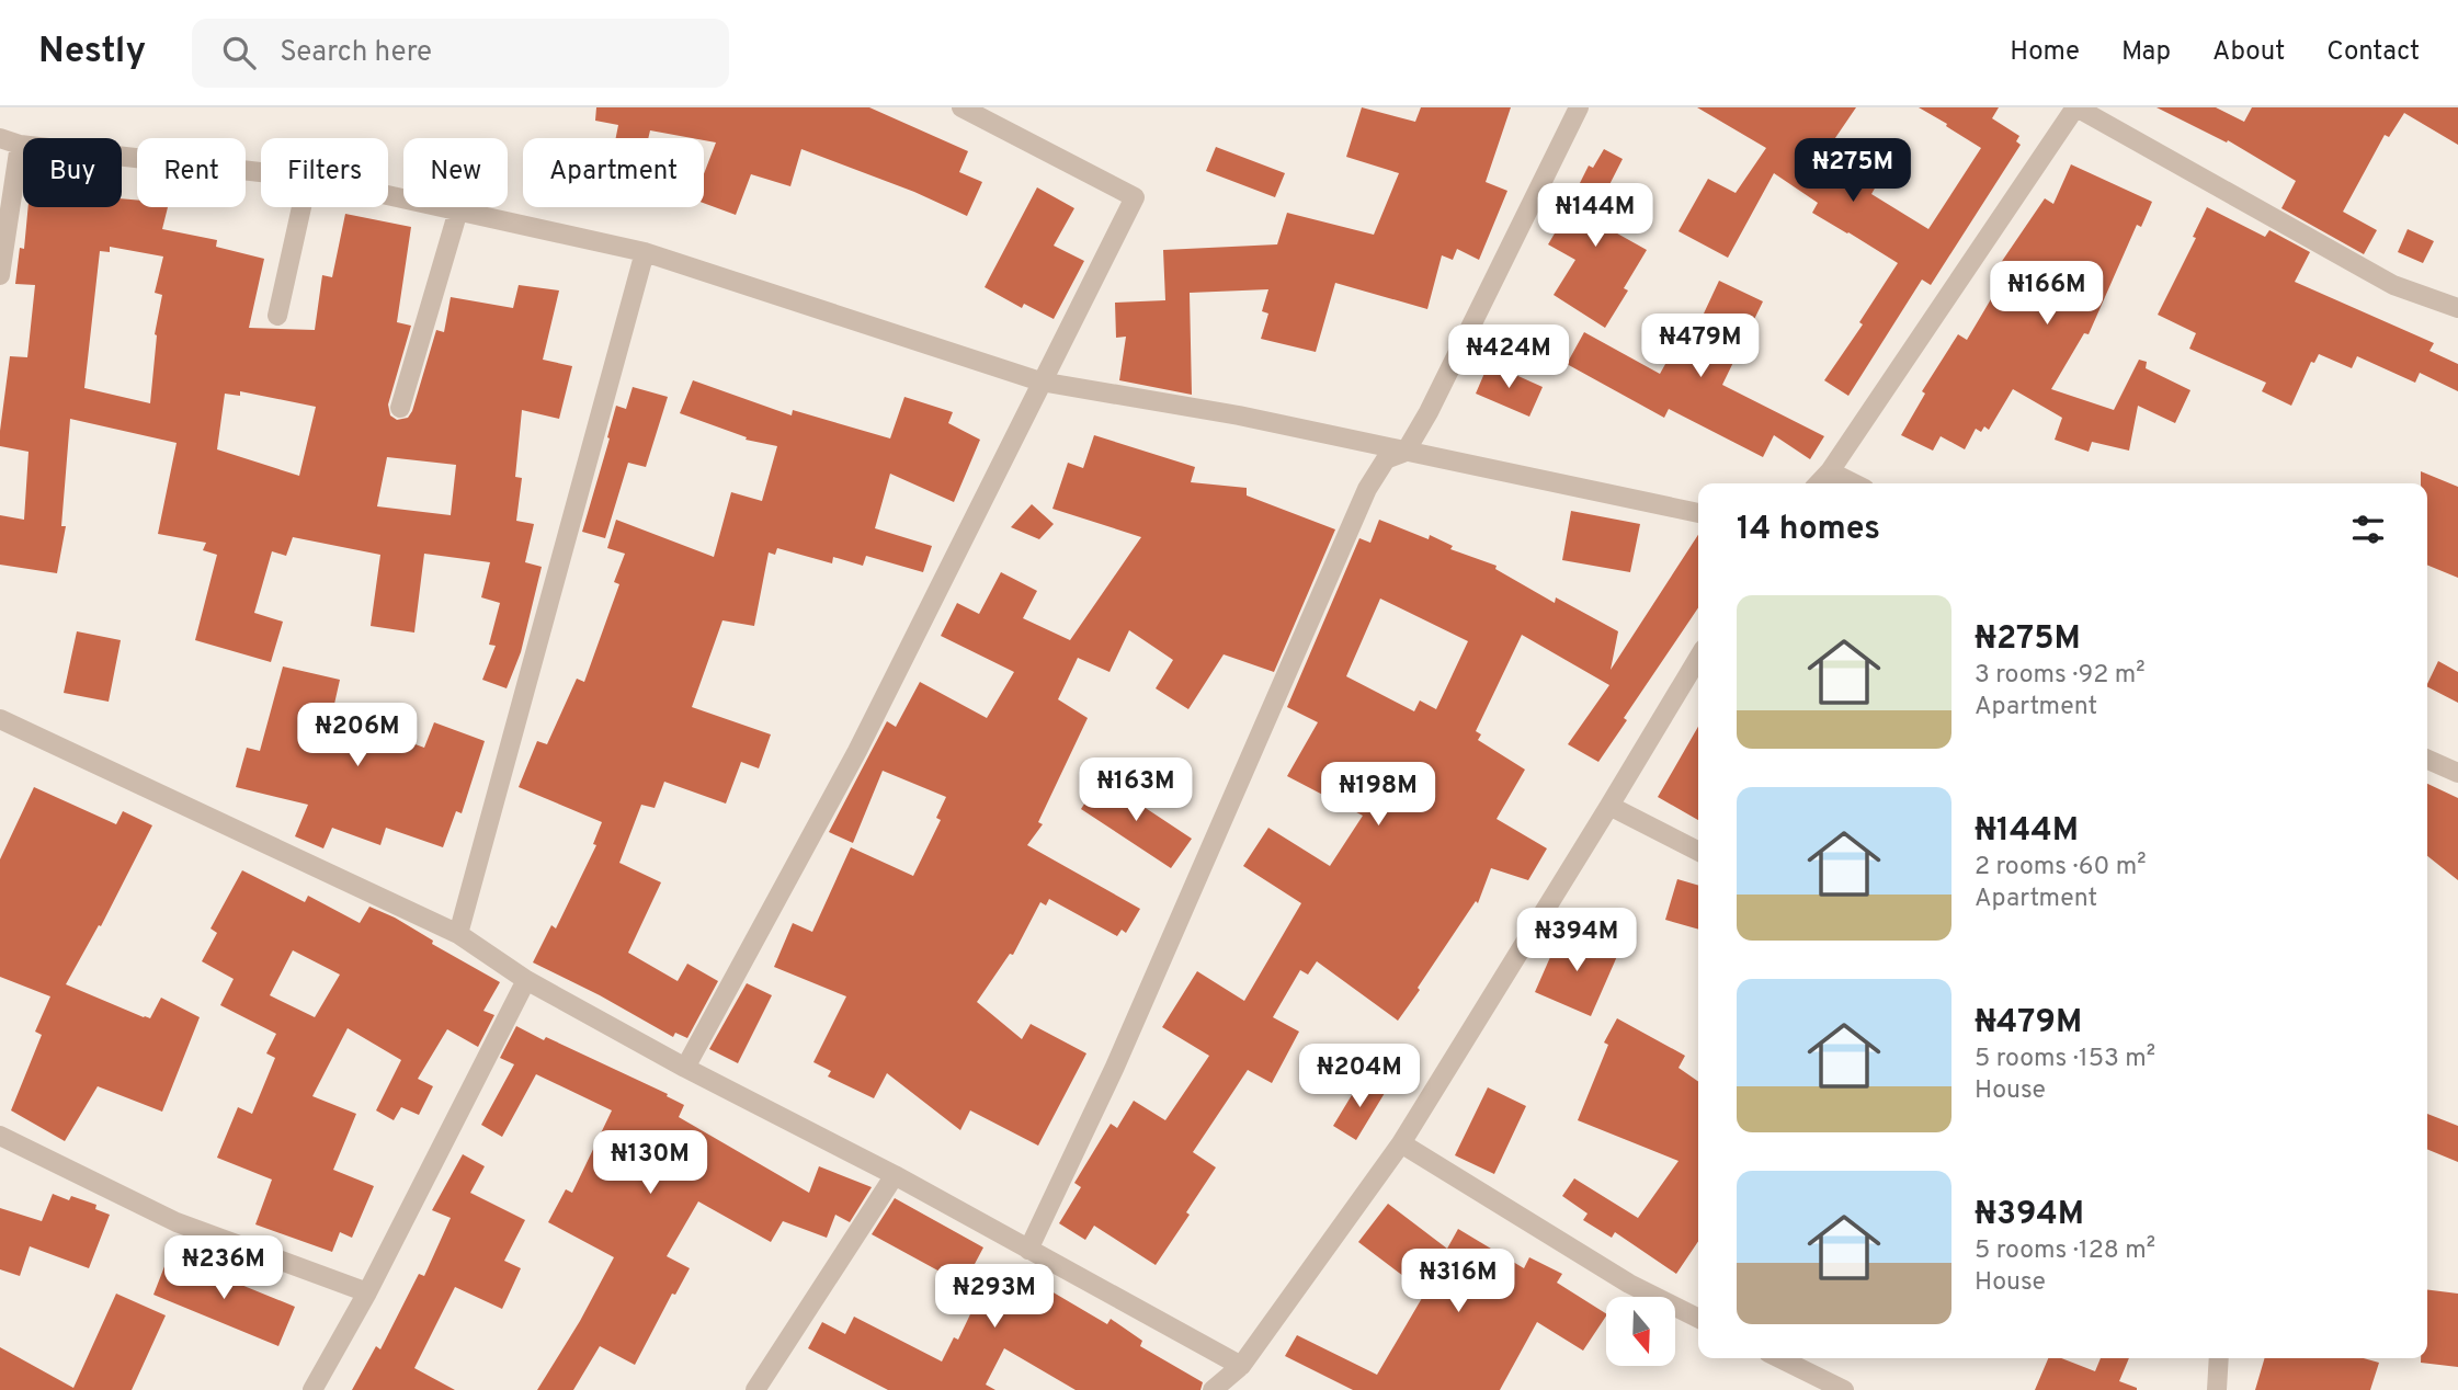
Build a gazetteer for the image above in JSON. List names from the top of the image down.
{
  "north": "bottom",
  "page": {
    "header": "Nestly",
    "search": "Search here",
    "nav": [
      "Home",
      "Map",
      "About",
      "Contact"
    ],
    "price": [
      "₦275M",
      "₦144M",
      "₦166M",
      "₦479M",
      "₦424M",
      "₦206M",
      "₦163M",
      "₦198M",
      "₦394M",
      "₦204M",
      "₦130M",
      "₦236M",
      "₦316M",
      "₦293M"
    ],
    "chip": [
      "Buy",
      "Rent",
      "Filters",
      "New",
      "Apartment"
    ],
    "heading": "14 homes",
    "list": [
      {
        "name": "₦275M",
        "note": "3 rooms · 92 m² · Apartment"
      },
      {
        "name": "₦144M",
        "note": "2 rooms · 60 m² · Apartment"
      },
      {
        "name": "₦479M",
        "note": "5 rooms · 153 m² · House"
      },
      {
        "name": "₦394M",
        "note": "5 rooms · 128 m² · House"
      }
    ]
  }
}
